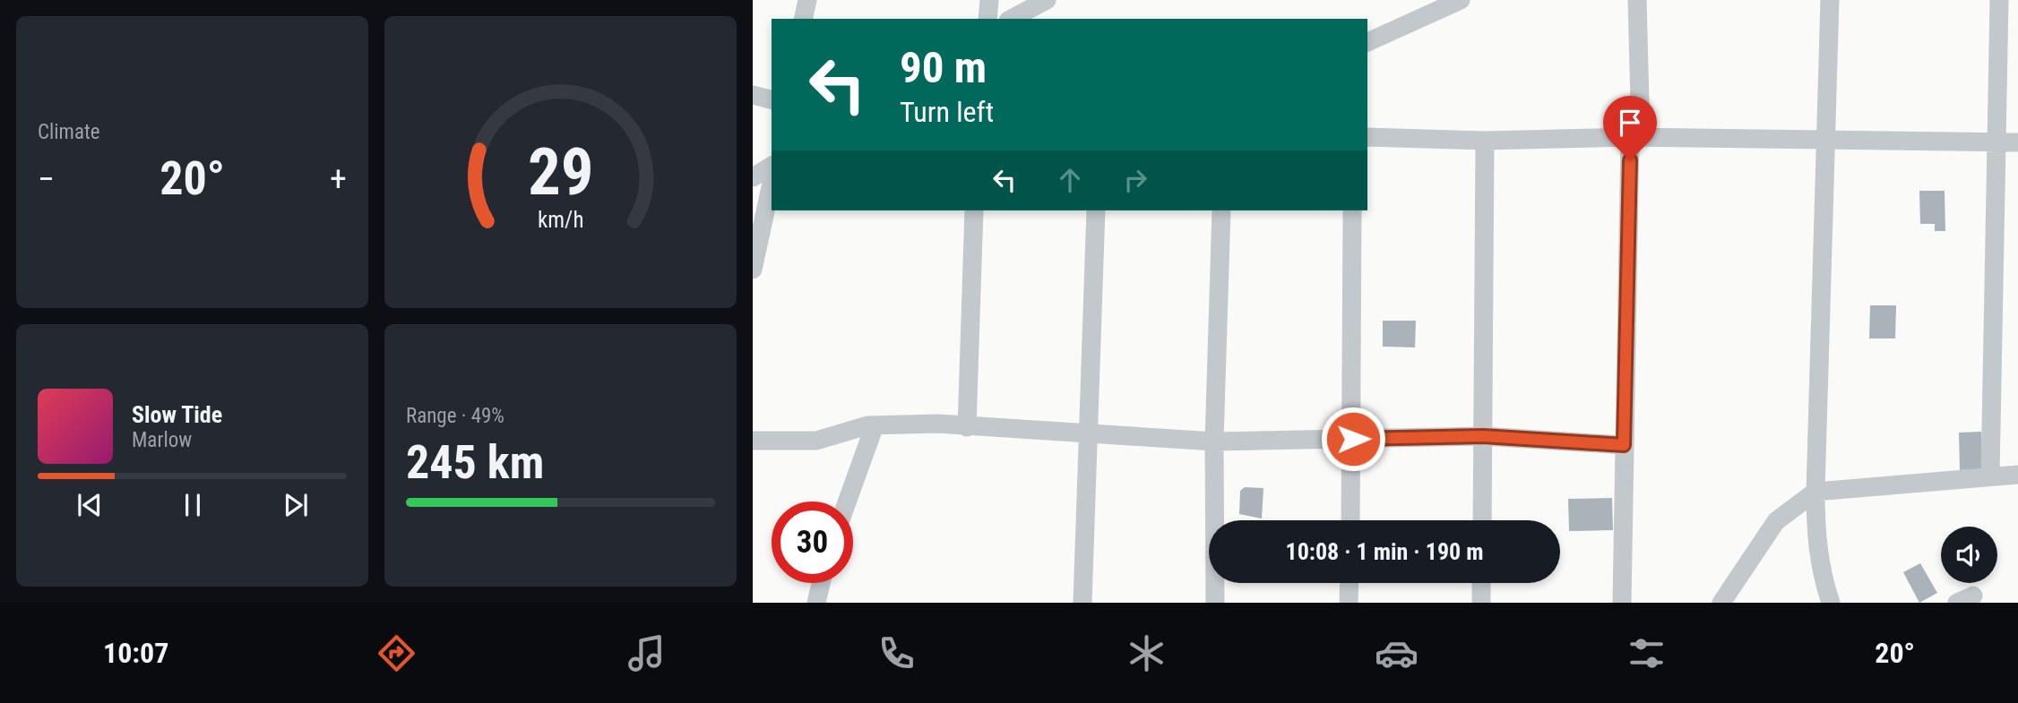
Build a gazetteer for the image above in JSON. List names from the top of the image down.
{
  "page": {
    "tile": [
      "Climate",
      ["Range · 49%", "245 km"]
    ],
    "turn": ["90 m", "Turn left"],
    "heat": ["−", "20°", "+"],
    "song": ["Slow Tide", "Marlow"],
    "limit": "30",
    "trip": "10:08 · 1 min · 190 m",
    "tabs": ["10:07", "20°"],
    "gauge": ["29", "km/h"]
  }
}
